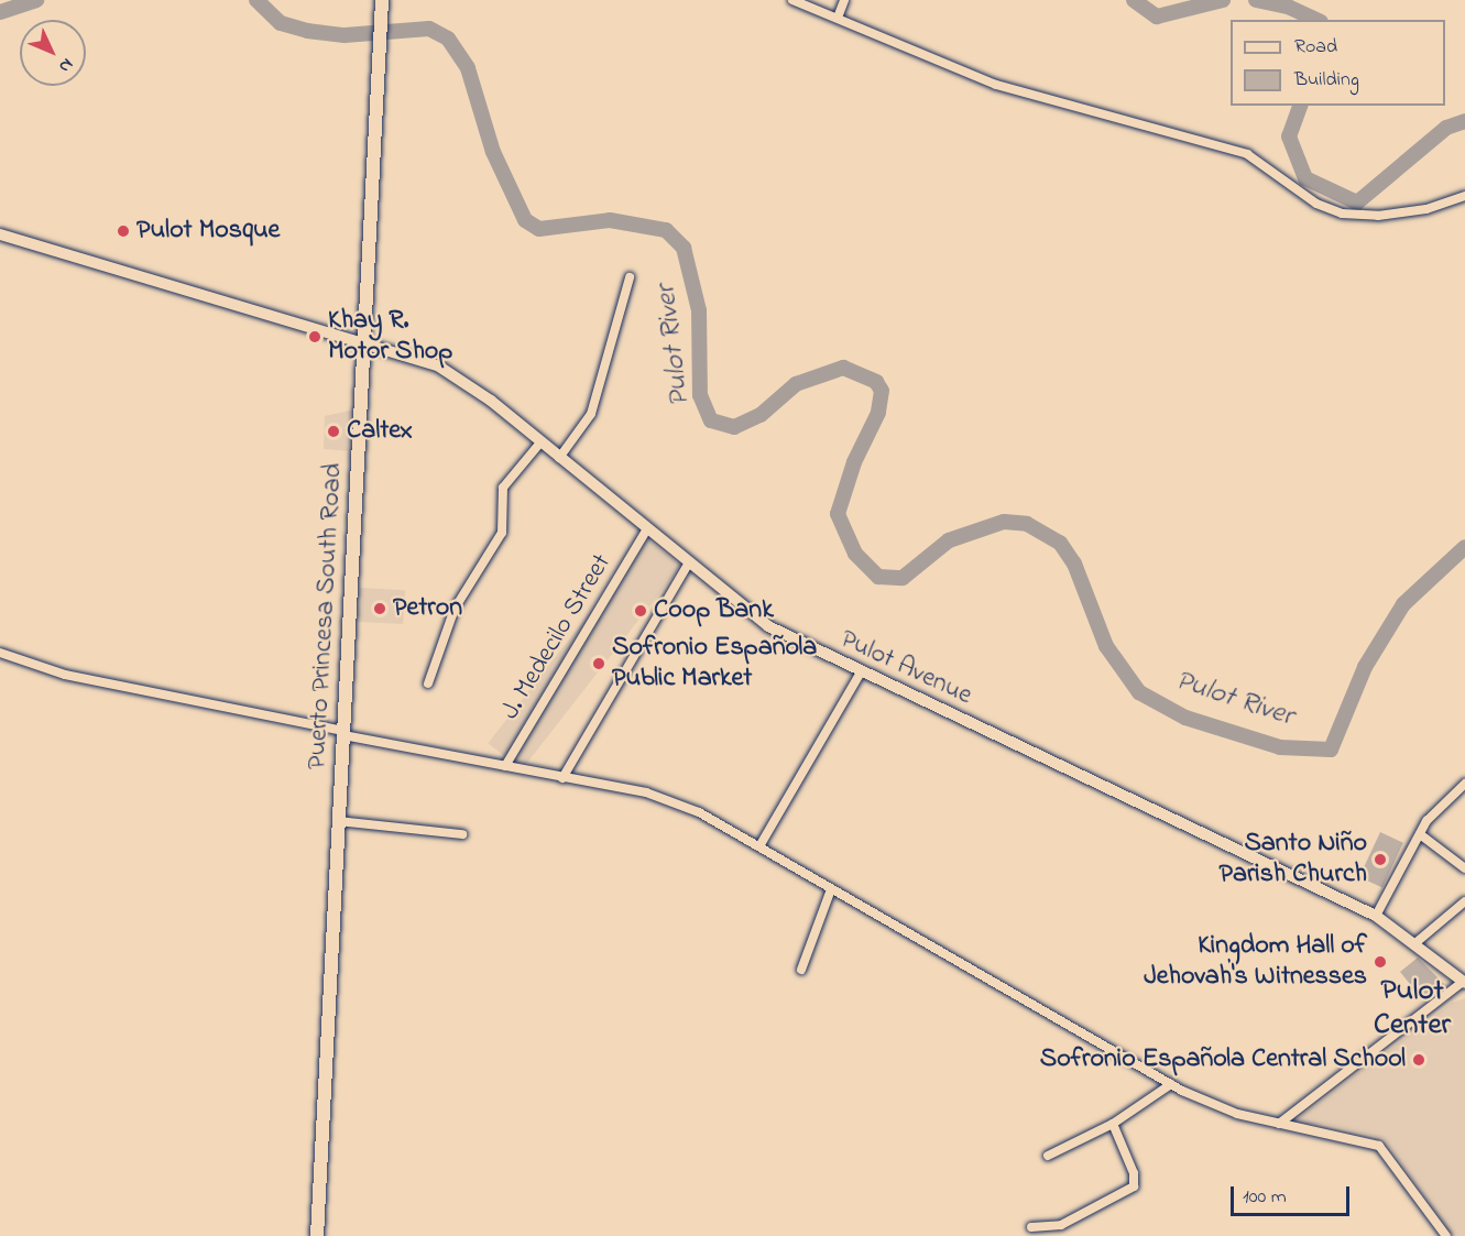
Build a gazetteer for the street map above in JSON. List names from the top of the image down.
{
  "streets": {
    "main road": ["Puerto Princesa South Road"],
    "street": ["J. Medecilo Street", "Pulot Avenue"]
  },
  "crossings": [
    ["Puerto Princesa South Road", "Pulot Avenue"],
    ["J. Medecilo Street", "Pulot Avenue"]
  ],
  "districts": ["Pulot Center"],
  "water": ["Pulot River"],
  "places": [
    "Pulot Mosque",
    "Khay R. Motor Shop",
    "Caltex",
    "Petron",
    "Coop Bank",
    "Sofronio Española Public Market",
    "Santo Niño Parish Church",
    "Kingdom Hall of Jehovah's Witnesses",
    "Sofronio Española Central School"
  ],
  "legend": ["Road", "Building"],
  "scale_bar": "100 m",
  "north": "bottom right"
}
